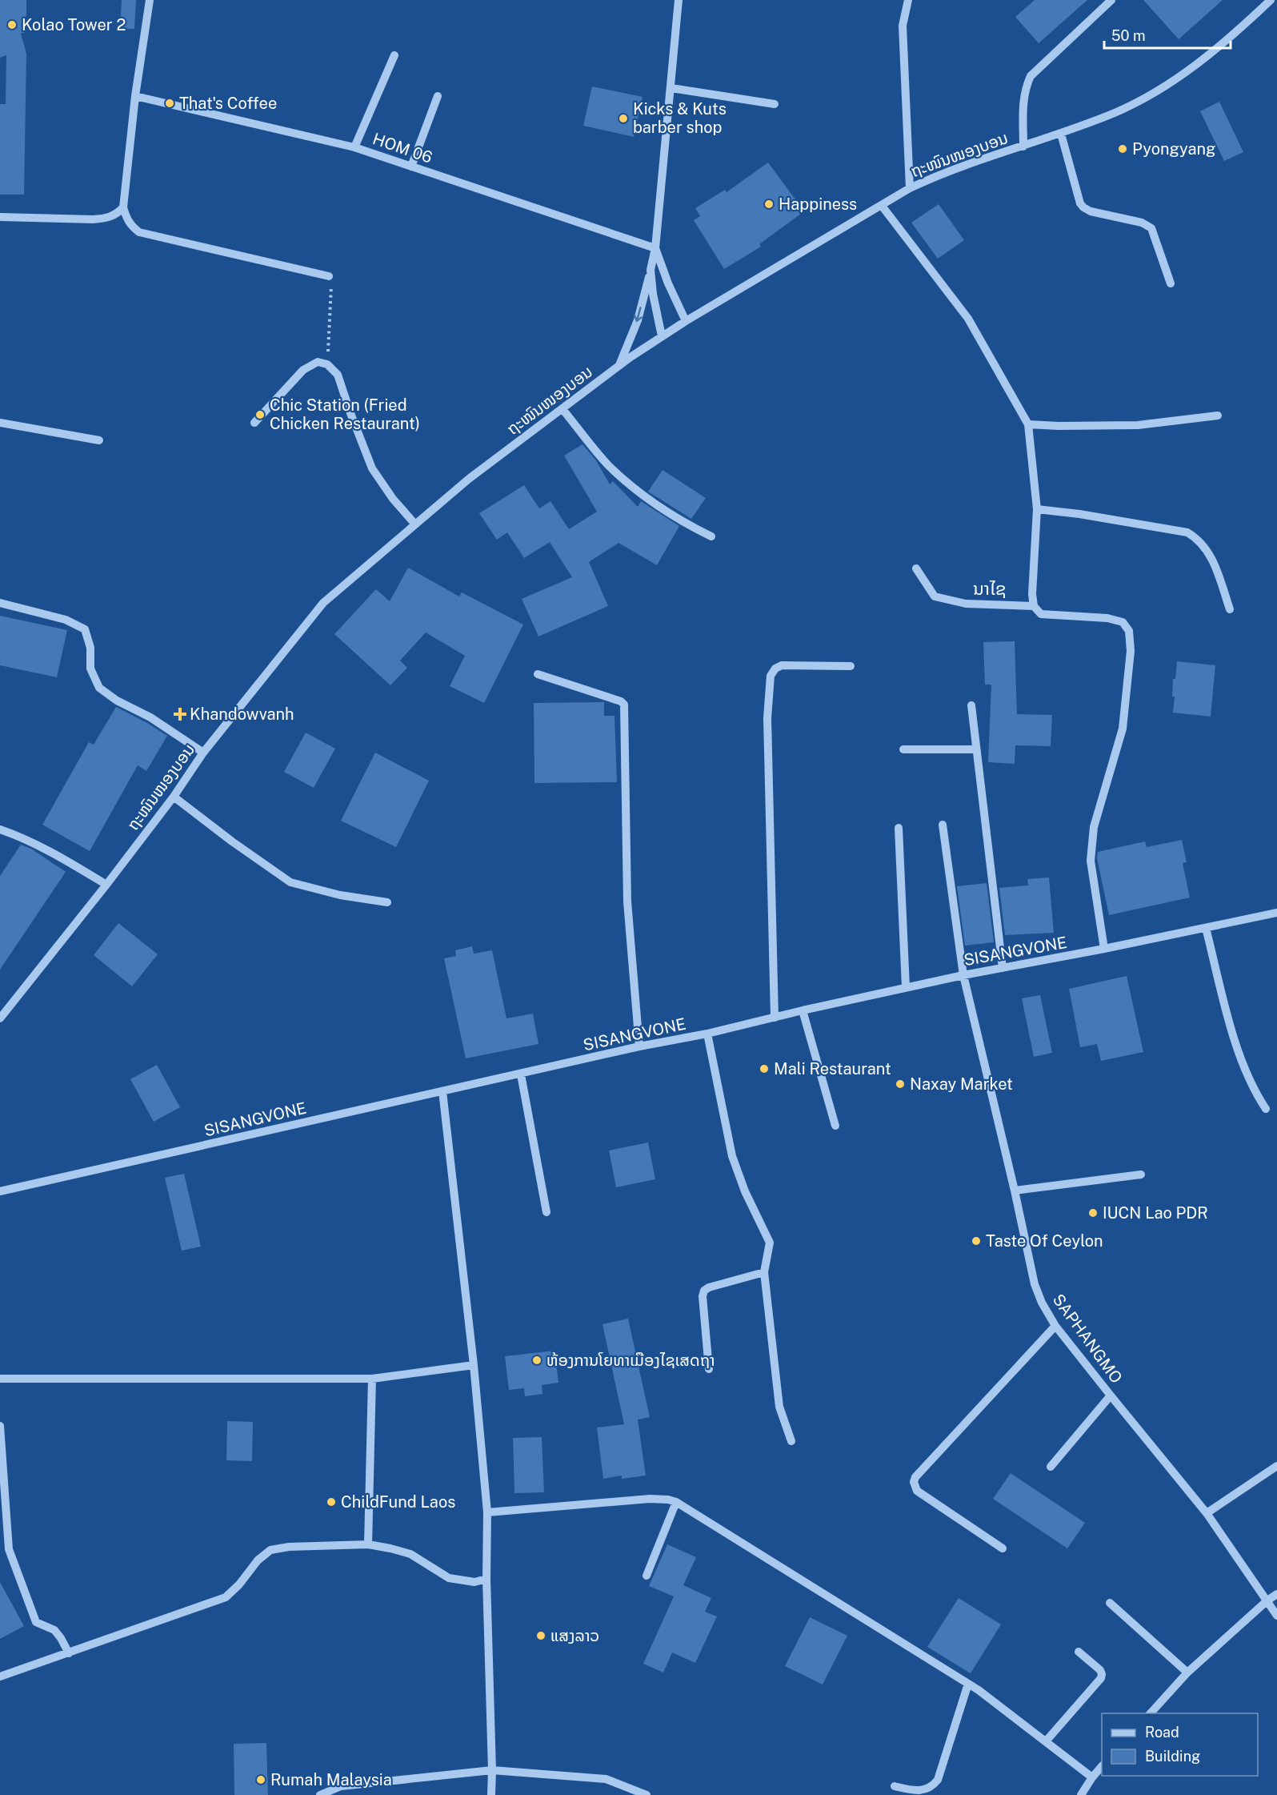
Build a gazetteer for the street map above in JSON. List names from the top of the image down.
{
  "streets": {
    "street": [
      "HOM 06",
      "ຖະໜົນໜອງບອນ",
      "SISANGVONE",
      "SAPHANGMO"
    ]
  },
  "crossings": [
    ["SISANGVONE", "SAPHANGMO"]
  ],
  "districts": ["ນາໄຊ"],
  "places": {
    "other": [
      "Kolao Tower 2",
      "That's Coffee",
      "Kicks & Kuts barber shop",
      "Pyongyang",
      "Happiness",
      "Chic Station (Fried Chicken Restaurant)",
      "Mali Restaurant",
      "Naxay Market",
      "IUCN Lao PDR",
      "Taste Of Ceylon",
      "ຫ້ອງການໂຍທາເມືອງໄຊເສດຖາ",
      "ChildFund Laos",
      "ແສງລາວ",
      "Rumah Malaysia"
    ],
    "health": ["Khandowvanh"]
  },
  "legend": ["Road", "Building"],
  "scale_bar": "50 m"
}
